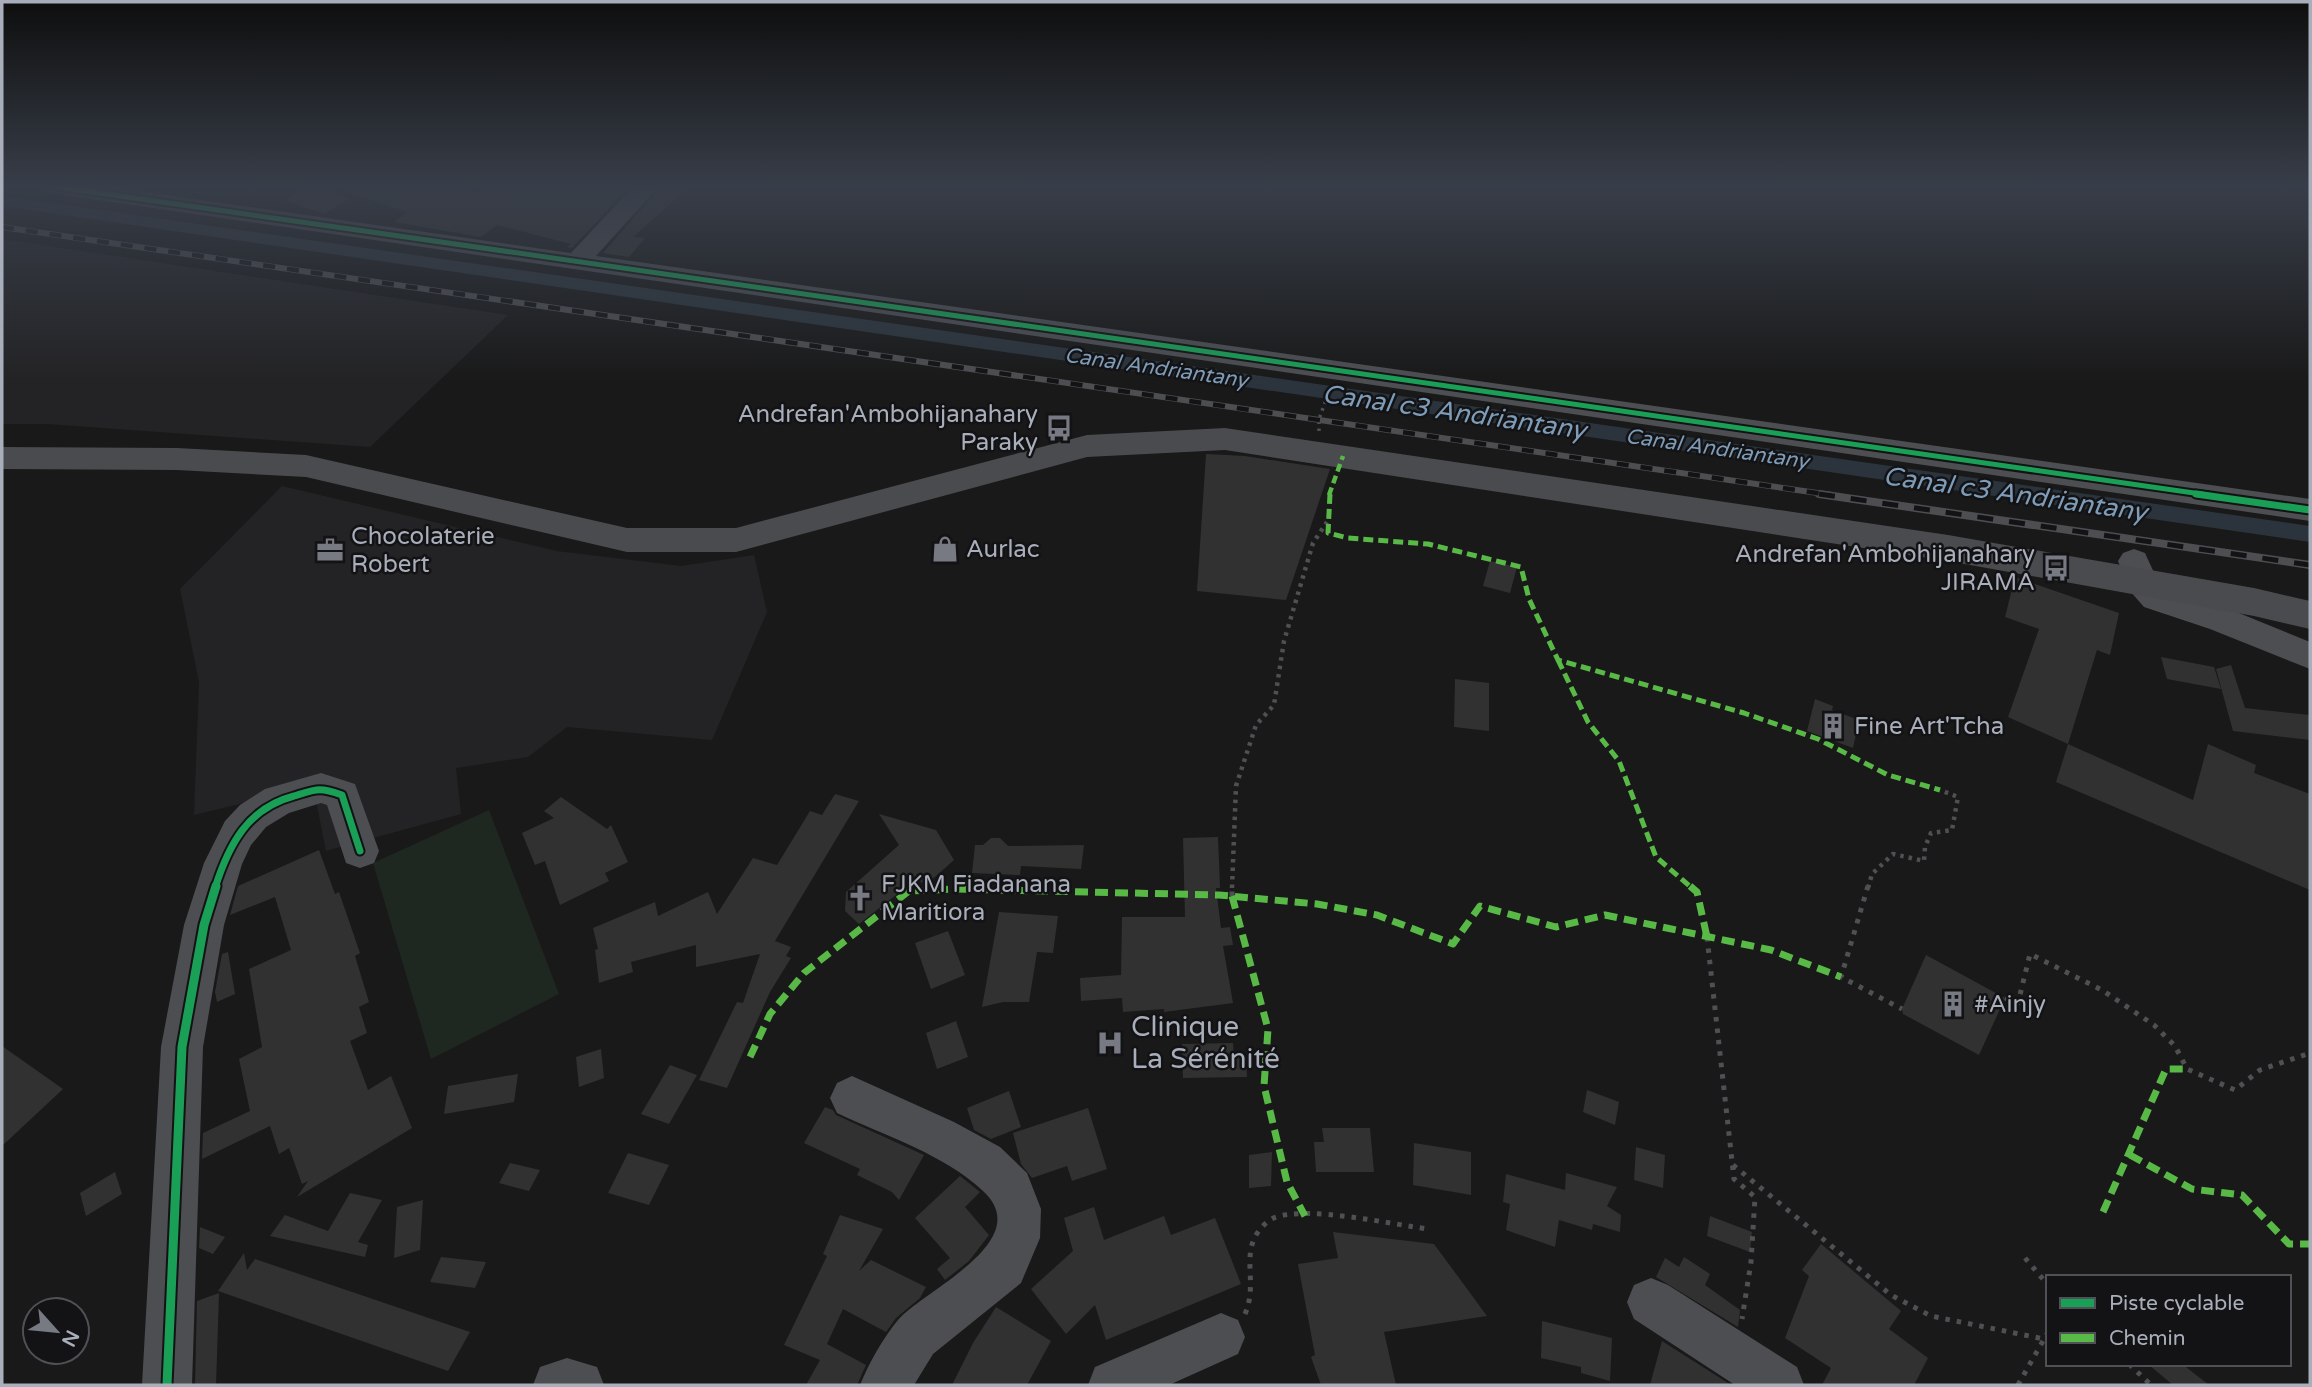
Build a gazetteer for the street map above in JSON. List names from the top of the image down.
{
  "water": ["Canal Andriantany", "Canal c3 Andriantany"],
  "places": {
    "bus stop": ["Andrefan'Ambohijanahary Paraky", "Andrefan'Ambohijanahary JIRAMA"],
    "shop": ["Aurlac"],
    "office": ["Chocolaterie Robert"],
    "building": ["Fine Art'Tcha", "#Ainjy"],
    "church": ["FJKM Fiadanana Maritiora"],
    "hospital": ["Clinique La Sérénité"]
  },
  "legend": ["Piste cyclable", "Chemin"],
  "north": "bottom right"
}
